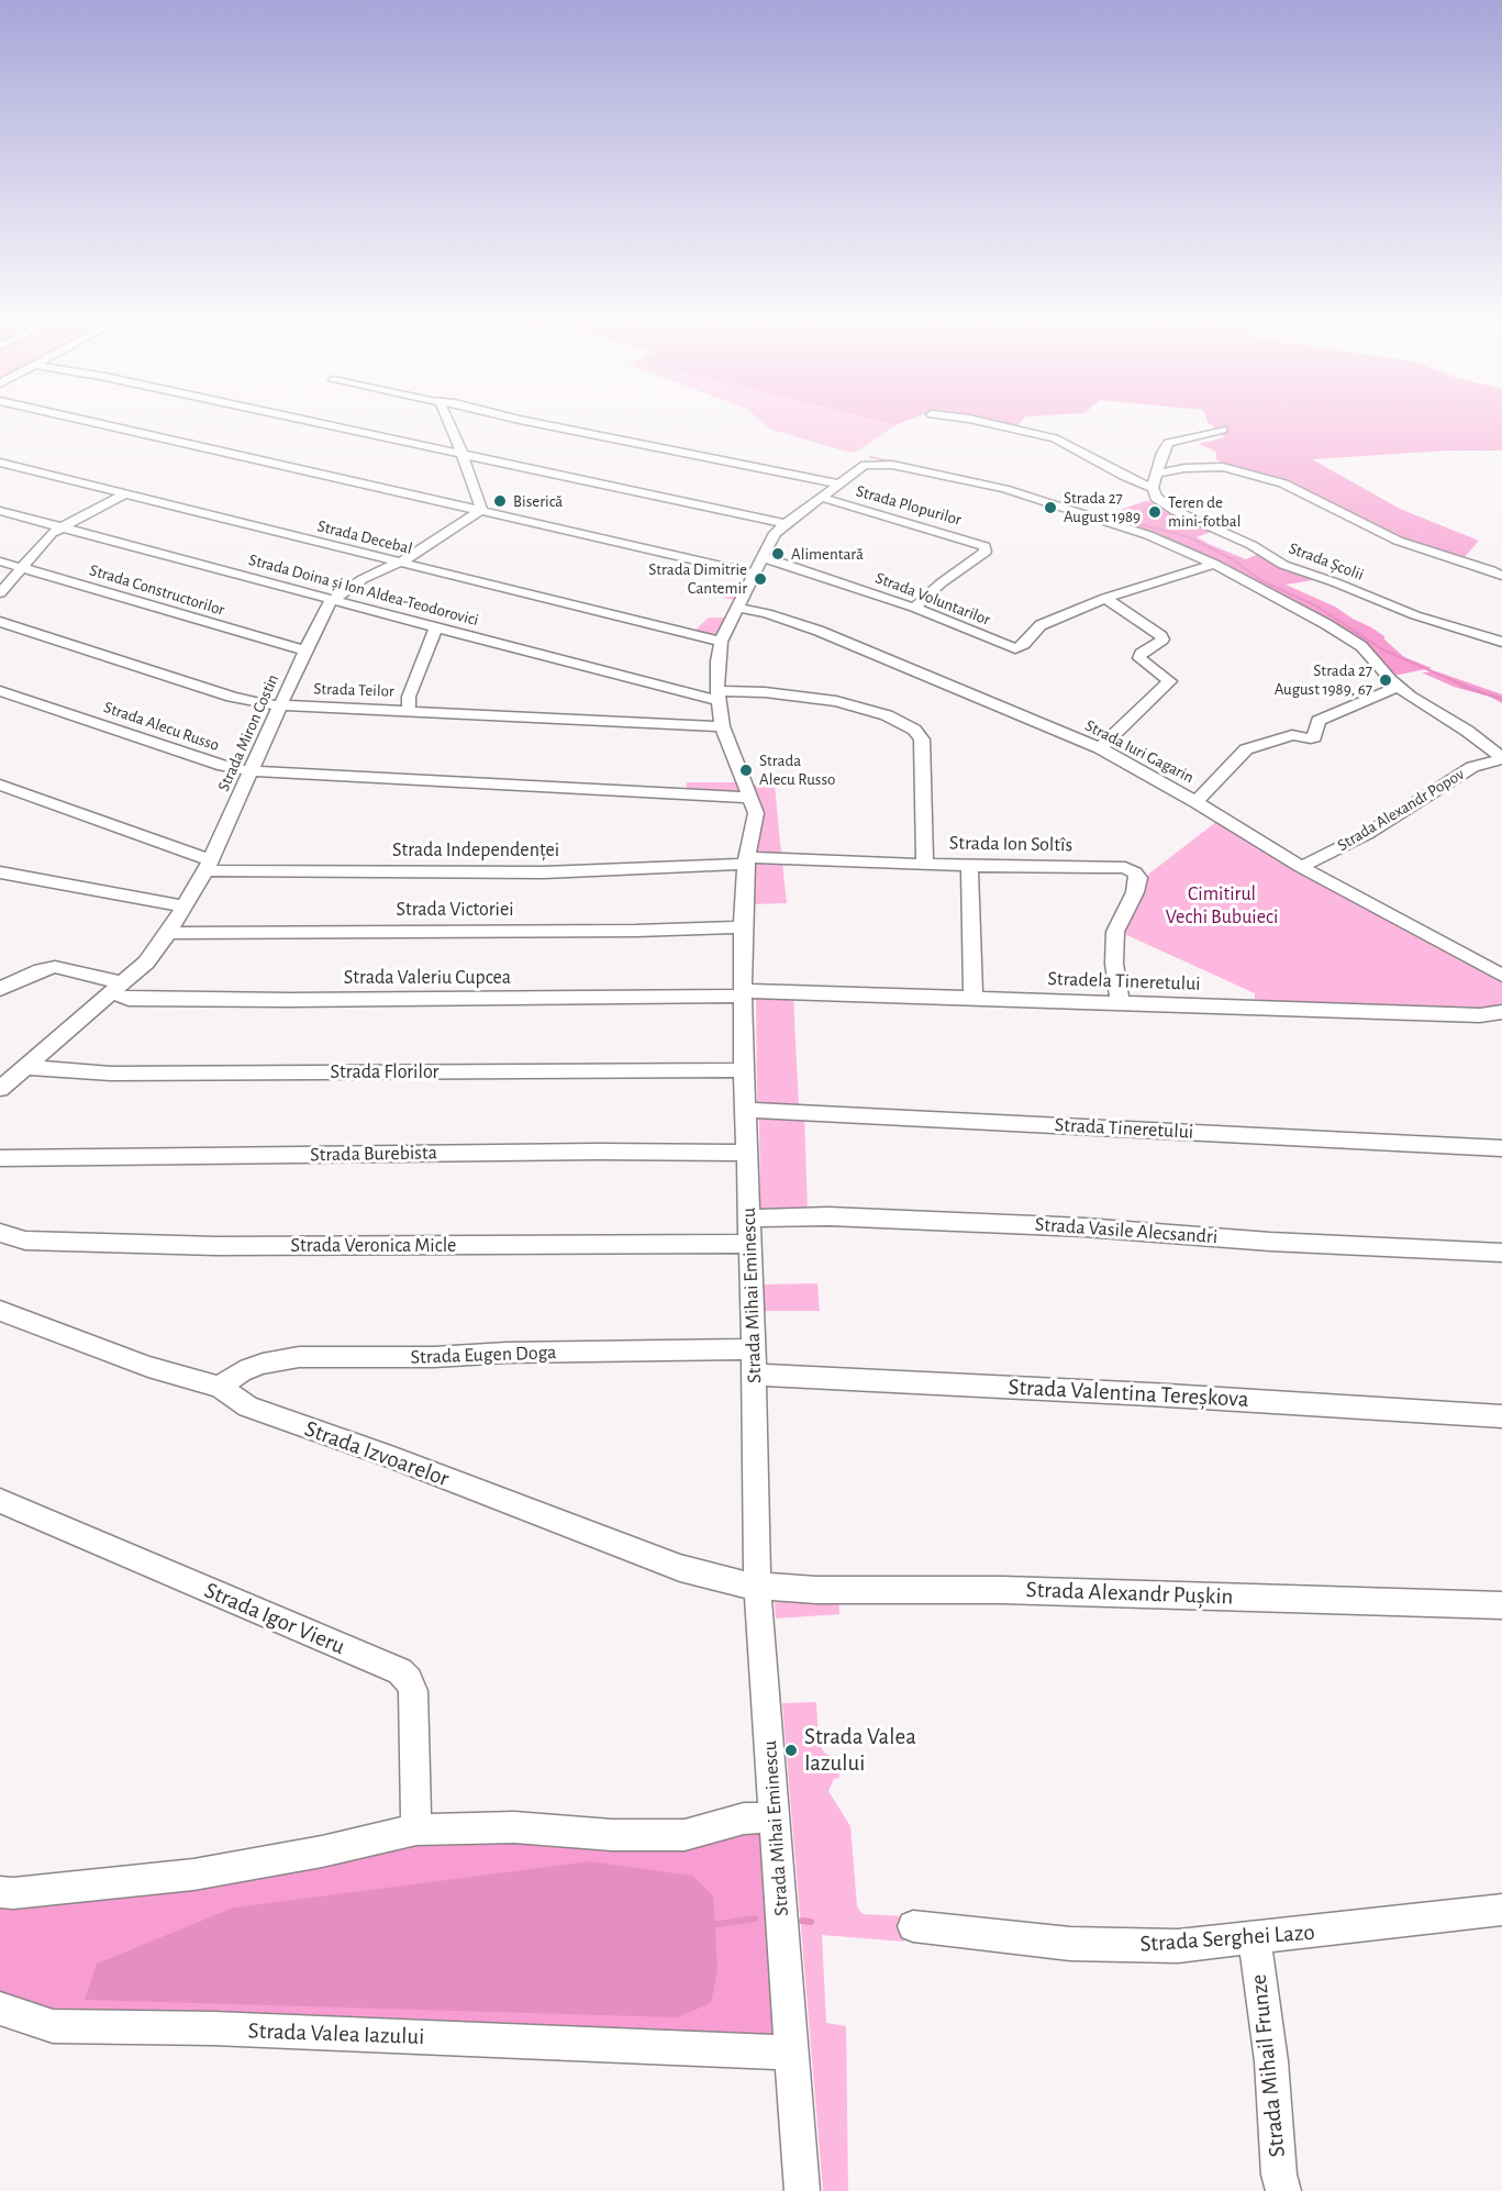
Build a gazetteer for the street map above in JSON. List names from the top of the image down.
{
  "streets": {
    "street": [
      "Strada Plopurilor",
      "Strada Decebal",
      "Strada Școlii",
      "Strada Constructorilor",
      "Strada Doina și Ion Aldea-Teodorovici",
      "Strada Voluntarilor",
      "Strada Teilor",
      "Strada Alecu Russo",
      "Strada Miron Costin",
      "Strada Iuri Gagarin",
      "Strada Alexandr Popov",
      "Strada Ion Soltîs",
      "Strada Independenței",
      "Strada Victoriei",
      "Strada Valeriu Cupcea",
      "Stradela Tineretului",
      "Strada Florilor",
      "Strada Tineretului",
      "Strada Burebista",
      "Strada Vasile Alecsandri",
      "Strada Veronica Micle",
      "Strada Mihai Eminescu",
      "Strada Eugen Doga",
      "Strada Valentina Tereșkova",
      "Strada Izvoarelor",
      "Strada Alexandr Pușkin",
      "Strada Igor Vieru",
      "Strada Serghei Lazo",
      "Strada Valea Iazului",
      "Strada Mihail Frunze"
    ]
  },
  "crossings": [
    ["Strada Plopurilor", "Strada Voluntarilor"],
    ["Strada Plopurilor", "Strada Mihai Eminescu"],
    ["Strada Decebal", "Strada Miron Costin"],
    ["Strada Decebal", "Strada Mihai Eminescu"],
    ["Strada Constructorilor", "Strada Miron Costin"],
    ["Strada Doina și Ion Aldea-Teodorovici", "Strada Miron Costin"],
    ["Strada Doina și Ion Aldea-Teodorovici", "Strada Ion Soltîs"],
    ["Strada Doina și Ion Aldea-Teodorovici", "Strada Mihai Eminescu"],
    ["Strada Voluntarilor", "Strada Mihai Eminescu"],
    ["Strada Teilor", "Strada Miron Costin"],
    ["Strada Teilor", "Strada Mihai Eminescu"],
    ["Strada Alecu Russo", "Strada Miron Costin"],
    ["Strada Alecu Russo", "Strada Mihai Eminescu"],
    ["Strada Miron Costin", "Strada Independenței"],
    ["Strada Miron Costin", "Strada Victoriei"],
    ["Strada Miron Costin", "Strada Valeriu Cupcea"],
    ["Strada Miron Costin", "Strada Florilor"],
    ["Strada Iuri Gagarin", "Strada Alexandr Popov"],
    ["Strada Iuri Gagarin", "Strada Mihai Eminescu"],
    ["Strada Ion Soltîs", "Strada Independenței"],
    ["Strada Ion Soltîs", "Stradela Tineretului"],
    ["Strada Ion Soltîs", "Strada Mihai Eminescu"],
    ["Strada Independenței", "Strada Mihai Eminescu"],
    ["Strada Victoriei", "Strada Mihai Eminescu"],
    ["Strada Valeriu Cupcea", "Stradela Tineretului"],
    ["Strada Valeriu Cupcea", "Strada Mihai Eminescu"],
    ["Stradela Tineretului", "Strada Mihai Eminescu"],
    ["Strada Florilor", "Strada Mihai Eminescu"],
    ["Strada Tineretului", "Strada Mihai Eminescu"],
    ["Strada Burebista", "Strada Mihai Eminescu"],
    ["Strada Vasile Alecsandri", "Strada Mihai Eminescu"],
    ["Strada Veronica Micle", "Strada Mihai Eminescu"],
    ["Strada Mihai Eminescu", "Strada Eugen Doga"],
    ["Strada Mihai Eminescu", "Strada Valentina Tereșkova"],
    ["Strada Mihai Eminescu", "Strada Izvoarelor"],
    ["Strada Mihai Eminescu", "Strada Alexandr Pușkin"],
    ["Strada Mihai Eminescu", "Strada Valea Iazului"],
    ["Strada Eugen Doga", "Strada Izvoarelor"],
    ["Strada Izvoarelor", "Strada Alexandr Pușkin"],
    ["Strada Serghei Lazo", "Strada Mihail Frunze"]
  ],
  "parks": ["Cimitirul Vechi Bubuieci"],
  "places": [
    "Biserică",
    "Strada 27 August 1989",
    "Teren de mini-fotbal",
    "Alimentară",
    "Strada Dimitrie Cantemir",
    "Strada 27 August 1989, 67",
    "Strada Alecu Russo",
    "Strada Valea Iazului"
  ]
}
